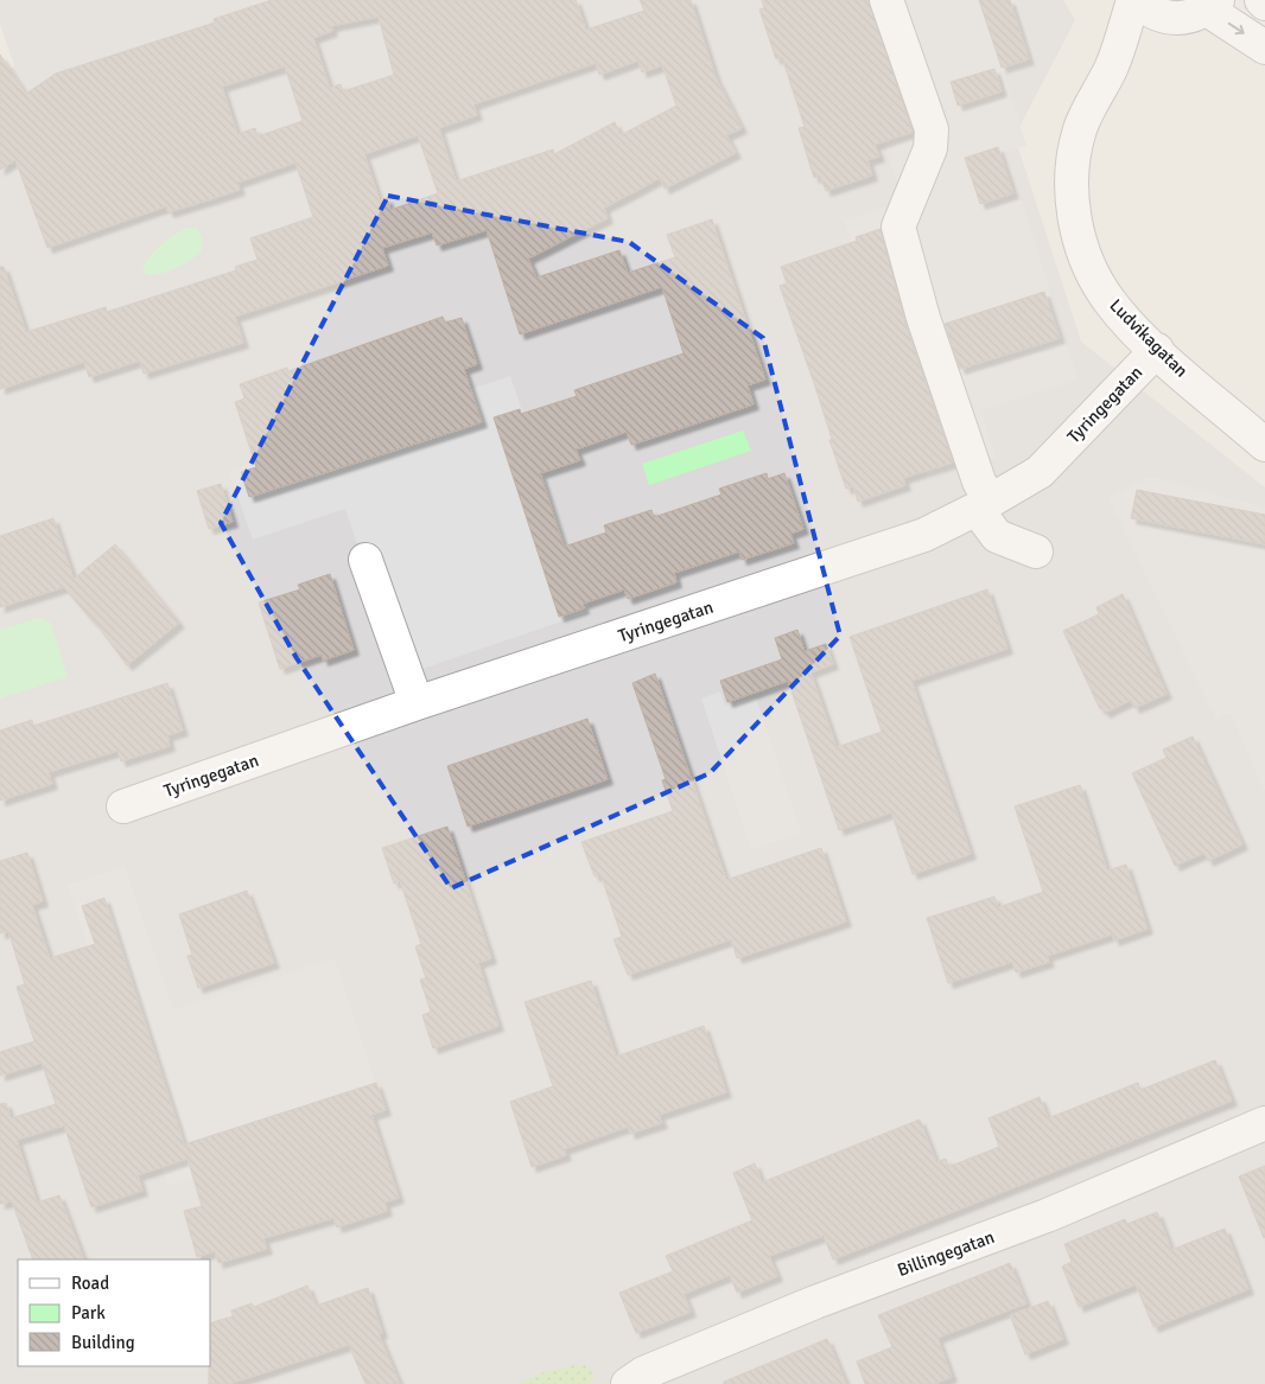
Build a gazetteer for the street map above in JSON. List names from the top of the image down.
{
  "streets": {
    "street": ["Ludvikagatan", "Tyringegatan", "Billingegatan"]
  },
  "crossings": [
    ["Ludvikagatan", "Tyringegatan"]
  ],
  "legend": ["Road", "Park", "Building"]
}
